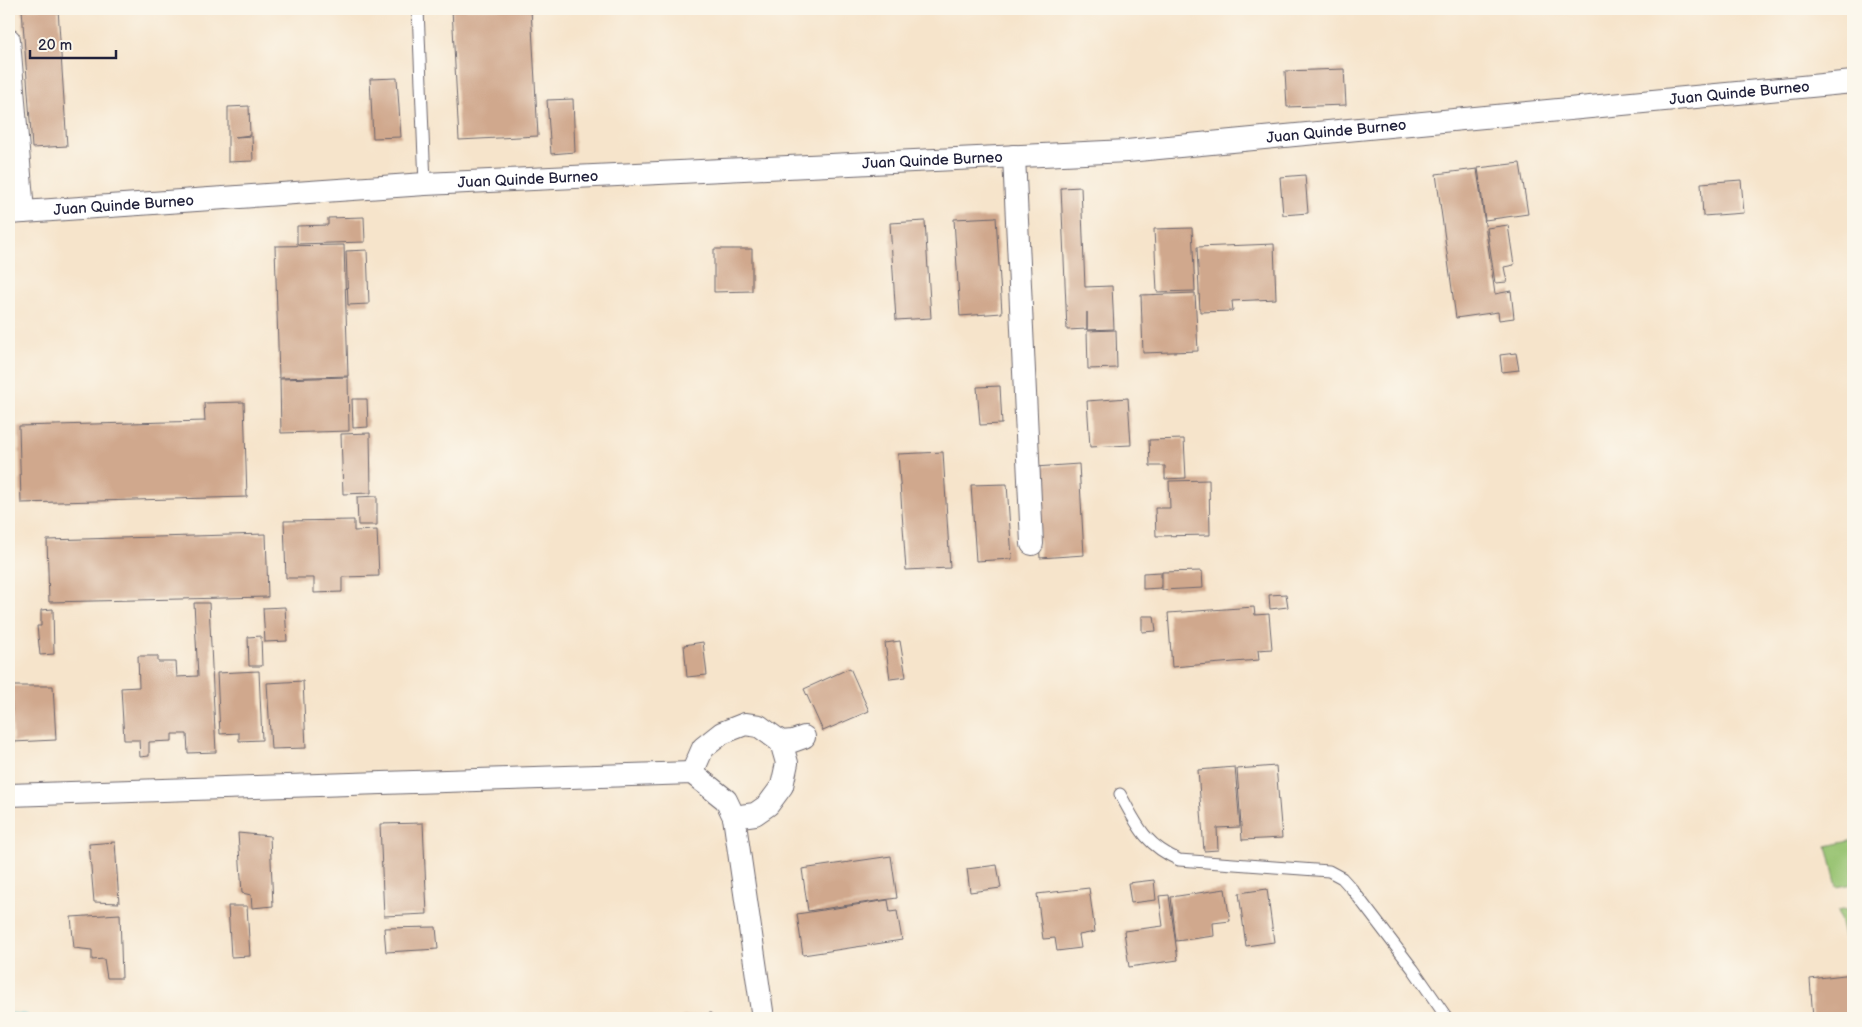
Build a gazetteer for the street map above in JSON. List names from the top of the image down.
{
  "streets": {
    "street": ["Juan Quinde Burneo"]
  },
  "scale_bar": "20 m"
}
